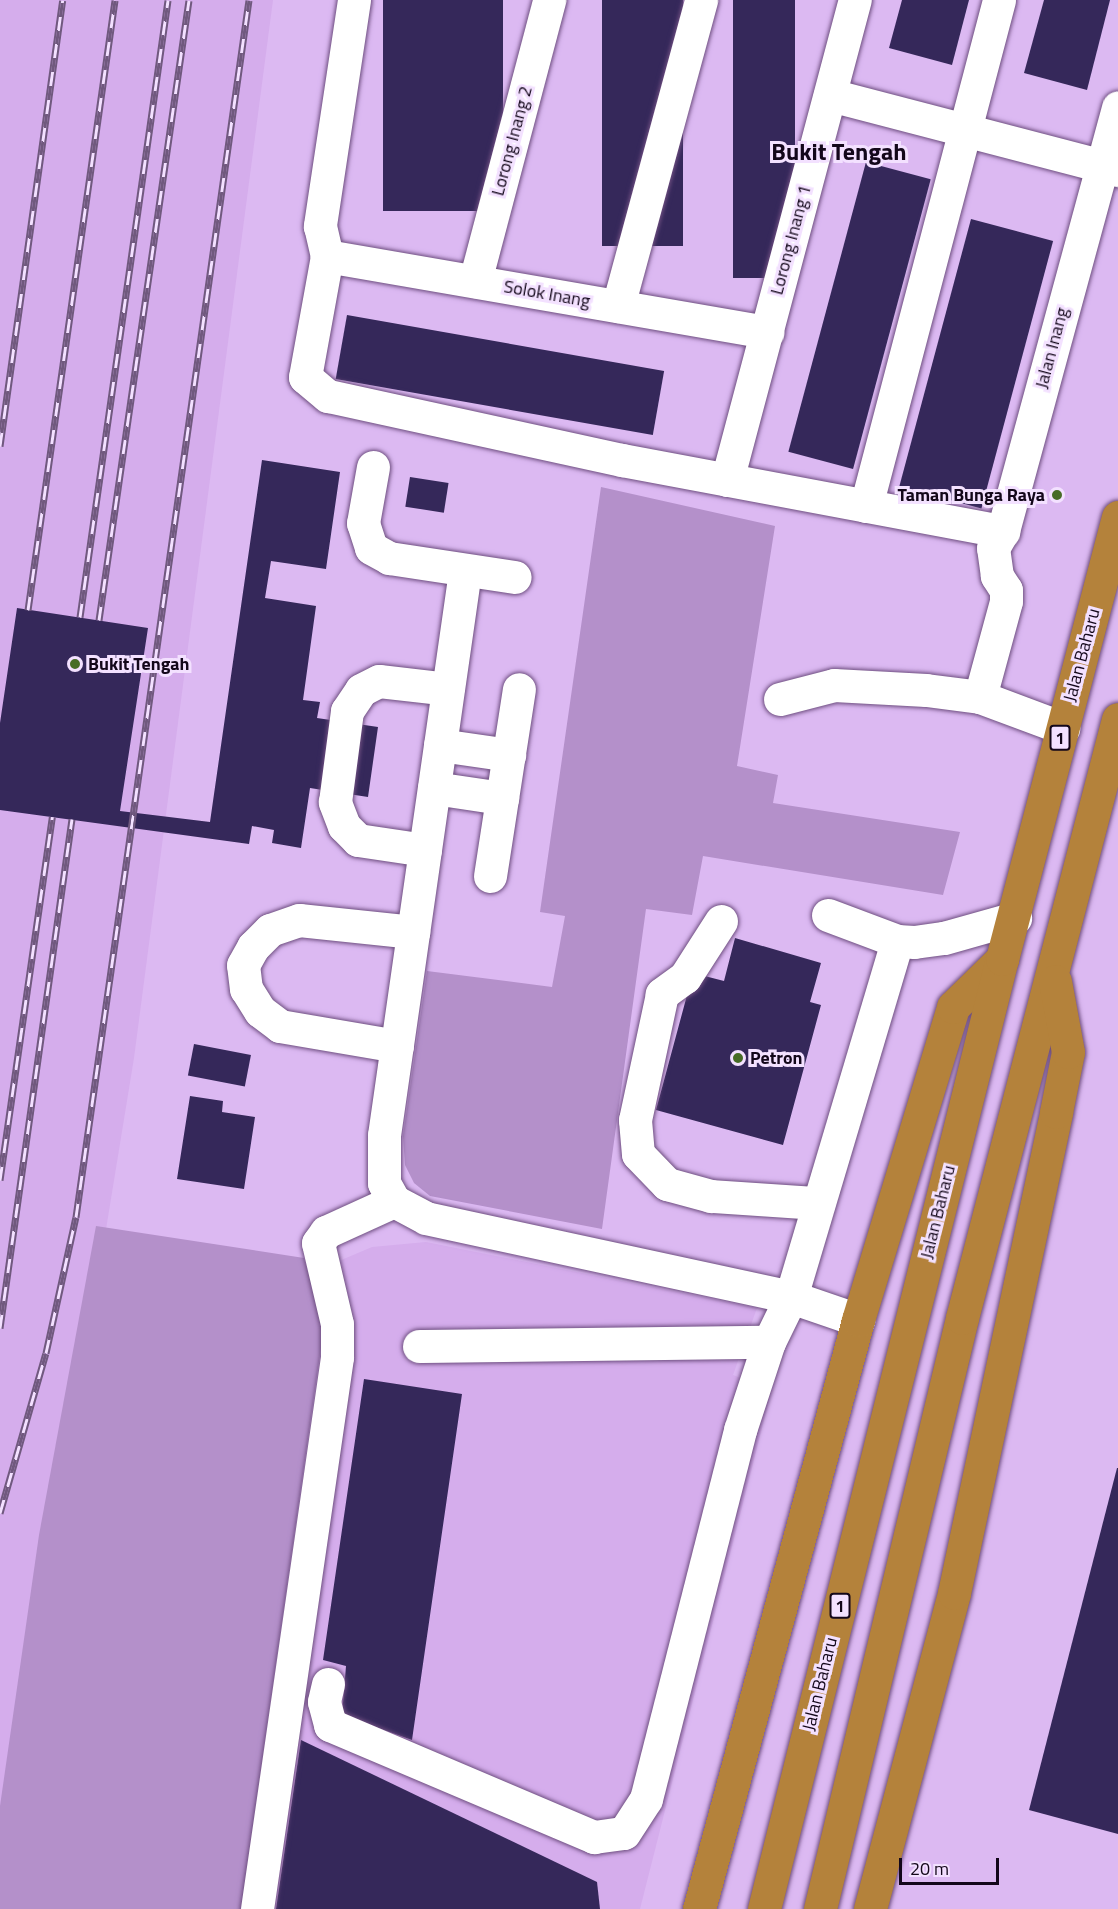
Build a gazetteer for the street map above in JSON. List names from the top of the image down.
{
  "streets": {
    "highway": ["Jalan Baharu", "1"],
    "street": [
      "Lorong Inang 2",
      "Lorong Inang 1",
      "Solok Inang",
      "Jalan Inang"
    ]
  },
  "crossings": [
    ["Lorong Inang 2", "Solok Inang"],
    ["Lorong Inang 1", "Solok Inang"]
  ],
  "districts": ["Bukit Tengah"],
  "places": ["Taman Bunga Raya", "Bukit Tengah", "Petron"],
  "scale_bar": "20 m"
}
